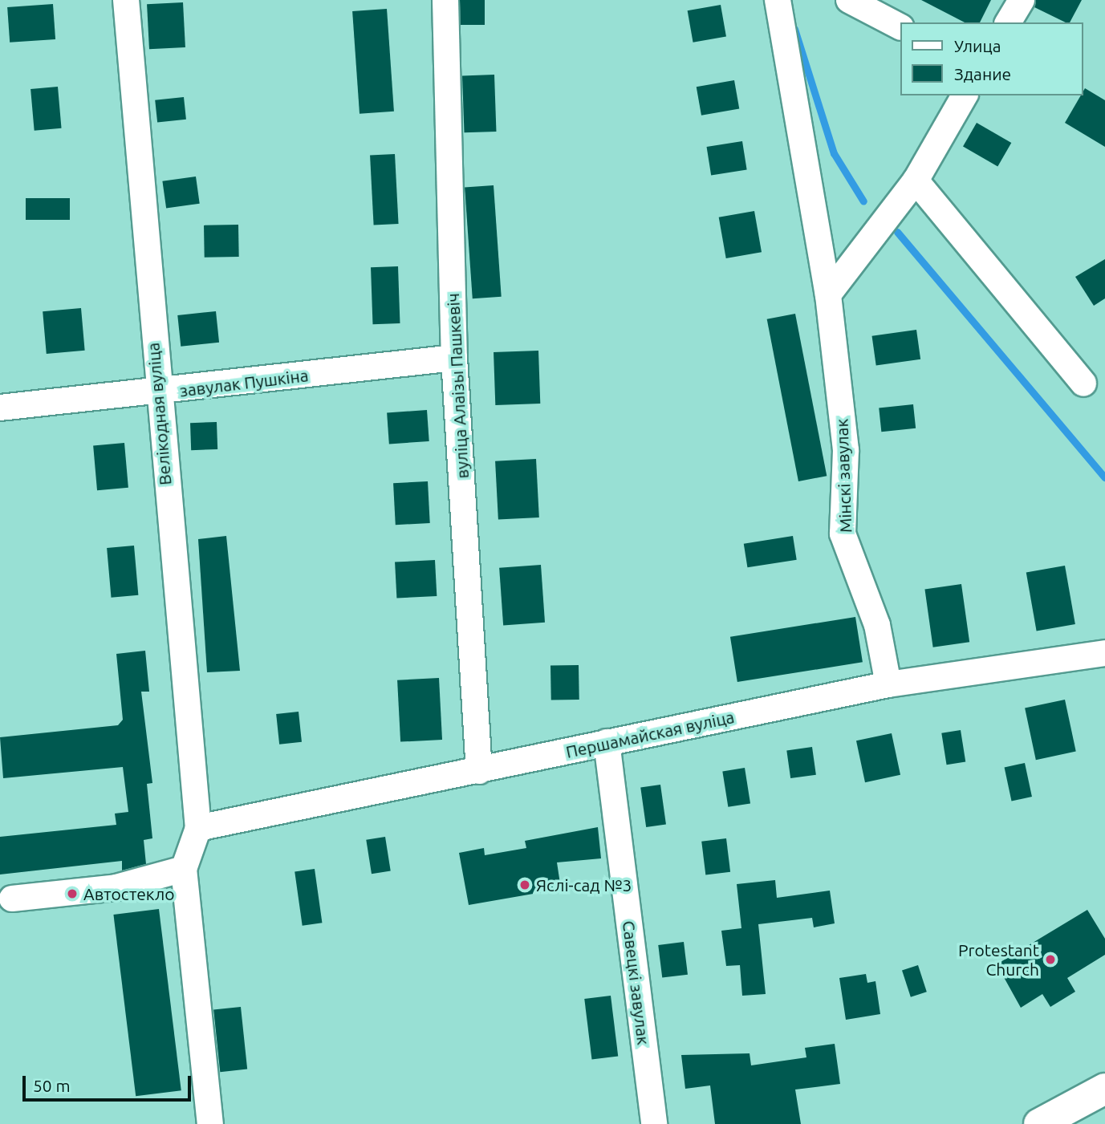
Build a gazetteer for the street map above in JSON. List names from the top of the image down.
{
  "streets": {
    "street": [
      "завулак Пушкіна",
      "вуліца Алаізы Пашкевіч",
      "Велікодная вуліца",
      "Мінскі завулак",
      "Першамайская вуліца",
      "Савецкі завулак"
    ]
  },
  "crossings": [
    ["завулак Пушкіна", "вуліца Алаізы Пашкевіч"],
    ["завулак Пушкіна", "Велікодная вуліца"],
    ["вуліца Алаізы Пашкевіч", "Першамайская вуліца"],
    ["Велікодная вуліца", "Першамайская вуліца"],
    ["Мінскі завулак", "Першамайская вуліца"],
    ["Першамайская вуліца", "Савецкі завулак"]
  ],
  "places": ["Яслі-сад №3", "Автостекло", "Protestant Church"],
  "legend": ["Улица", "Здание"],
  "scale_bar": "50 m"
}
